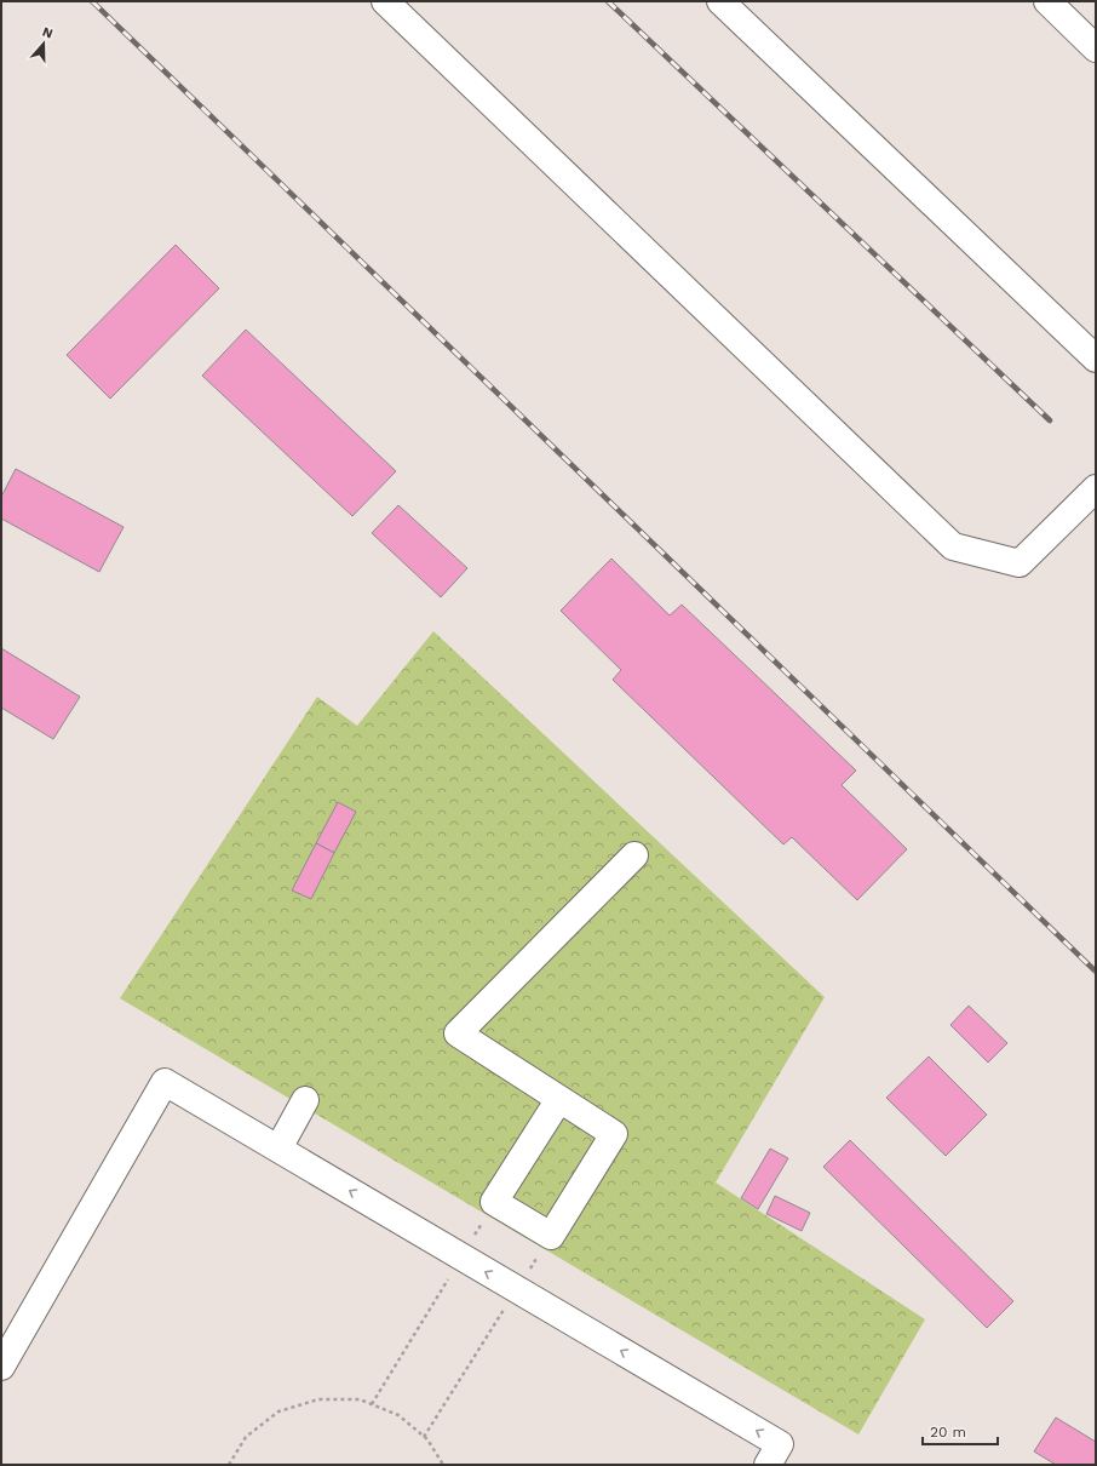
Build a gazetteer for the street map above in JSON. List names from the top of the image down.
{
  "scale_bar": "20 m",
  "north": "top"
}
